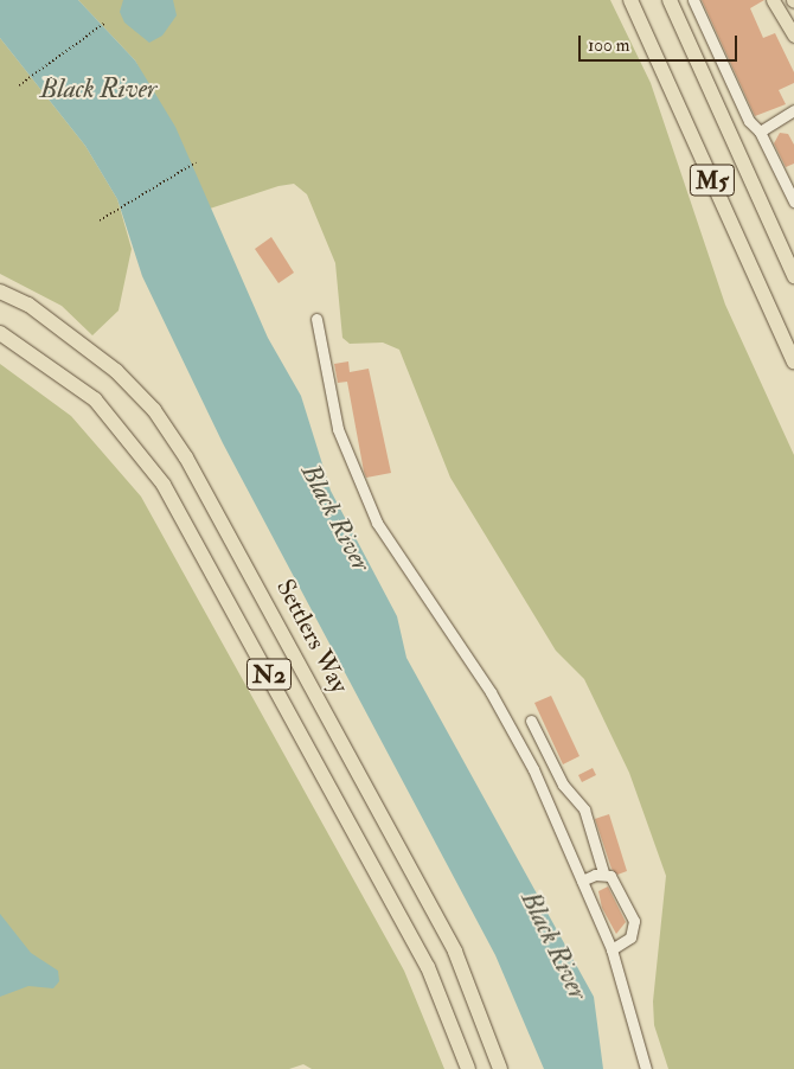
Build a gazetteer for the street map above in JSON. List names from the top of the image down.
{
  "streets": {
    "highway": ["M5", "Settlers Way", "N2"]
  },
  "water": ["Black River"],
  "scale_bar": "100 m"
}
